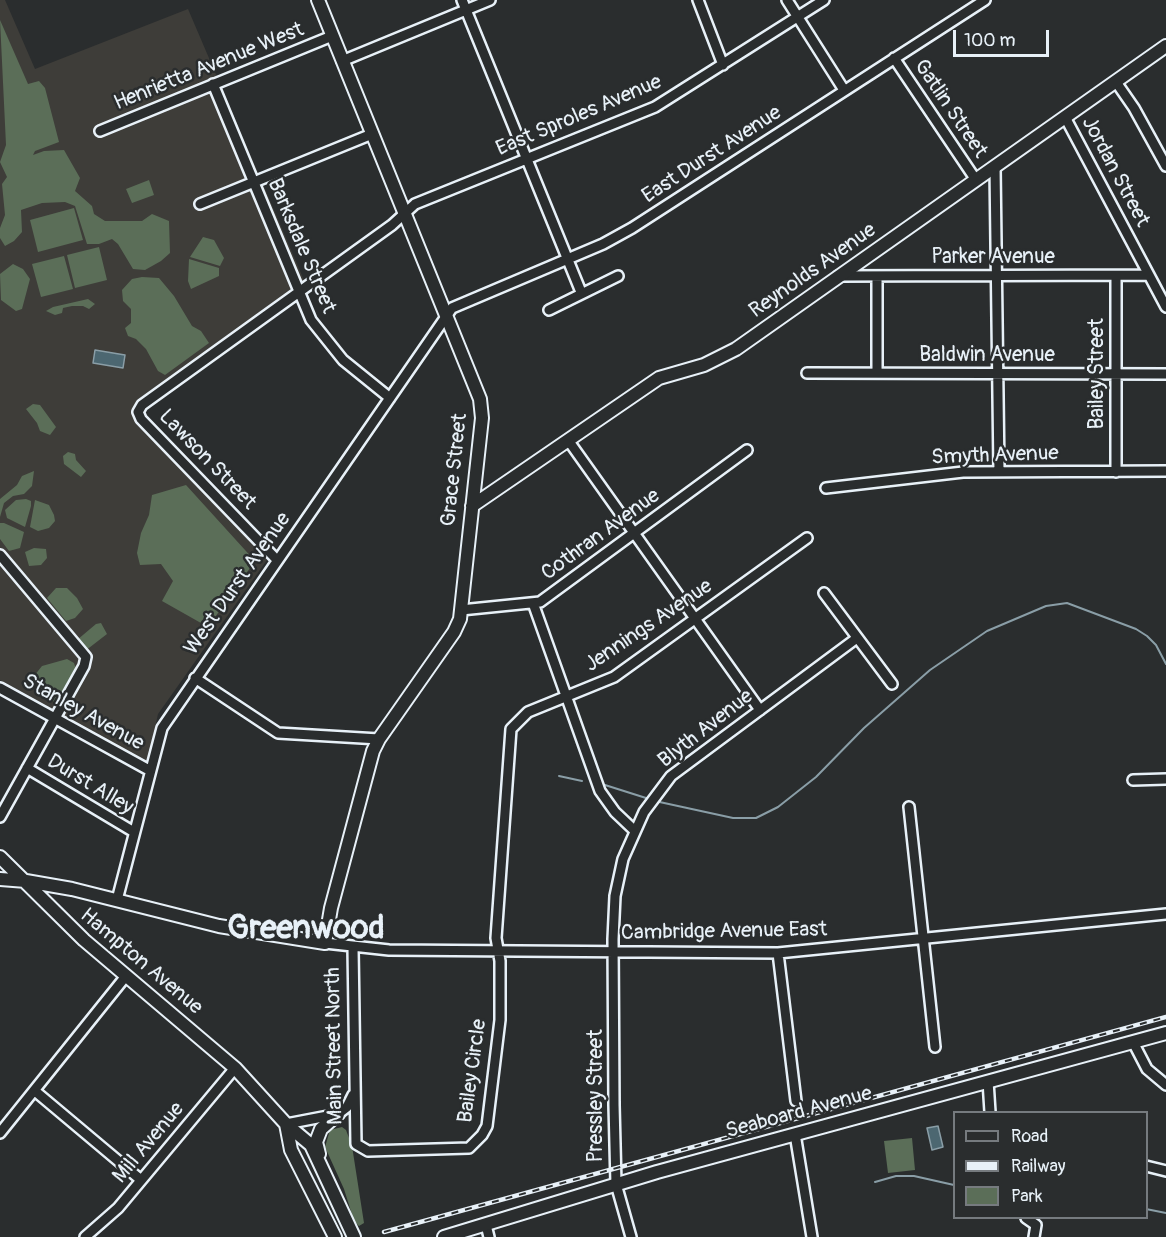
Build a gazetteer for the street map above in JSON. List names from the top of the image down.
{
  "streets": {
    "main road": [
      "Reynolds Avenue",
      "Grace Street",
      "Hampton Avenue",
      "Seaboard Avenue"
    ],
    "street": [
      "Henrietta Avenue West",
      "Gatlin Street",
      "East Sproles Avenue",
      "East Durst Avenue",
      "Jordan Street",
      "Barksdale Street",
      "Parker Avenue",
      "Baldwin Avenue",
      "Bailey Street",
      "Smyth Avenue",
      "Lawson Street",
      "Cothran Avenue",
      "West Durst Avenue",
      "Jennings Avenue",
      "Stanley Avenue",
      "Blyth Avenue",
      "Durst Alley",
      "Cambridge Avenue East",
      "Main Street North",
      "Bailey Circle",
      "Pressley Street",
      "Mill Avenue"
    ]
  },
  "crossings": [
    ["Henrietta Avenue West", "Barksdale Street"],
    ["Henrietta Avenue West", "Grace Street"],
    ["Gatlin Street", "East Durst Avenue"],
    ["Gatlin Street", "Reynolds Avenue"],
    ["East Sproles Avenue", "Barksdale Street"],
    ["East Sproles Avenue", "Lawson Street"],
    ["East Sproles Avenue", "Grace Street"],
    ["East Durst Avenue", "Grace Street"],
    ["East Durst Avenue", "West Durst Avenue"],
    ["Jordan Street", "Parker Avenue"],
    ["Jordan Street", "Reynolds Avenue"],
    ["Barksdale Street", "West Durst Avenue"],
    ["Parker Avenue", "Reynolds Avenue"],
    ["Parker Avenue", "Bailey Street"],
    ["Reynolds Avenue", "Grace Street"],
    ["Baldwin Avenue", "Bailey Street"],
    ["Bailey Street", "Smyth Avenue"],
    ["Lawson Street", "West Durst Avenue"],
    ["Grace Street", "Cothran Avenue"],
    ["Grace Street", "West Durst Avenue"],
    ["Grace Street", "Cambridge Avenue East"],
    ["West Durst Avenue", "Stanley Avenue"],
    ["West Durst Avenue", "Durst Alley"],
    ["Jennings Avenue", "Cambridge Avenue East"],
    ["Jennings Avenue", "Bailey Circle"],
    ["Blyth Avenue", "Cambridge Avenue East"],
    ["Blyth Avenue", "Pressley Street"],
    ["Cambridge Avenue East", "Main Street North"],
    ["Cambridge Avenue East", "Bailey Circle"],
    ["Cambridge Avenue East", "Pressley Street"],
    ["Hampton Avenue", "Mill Avenue"],
    ["Main Street North", "Bailey Circle"],
    ["Pressley Street", "Seaboard Avenue"]
  ],
  "districts": ["Greenwood"],
  "legend": ["Road", "Railway", "Park"],
  "scale_bar": "100 m"
}
